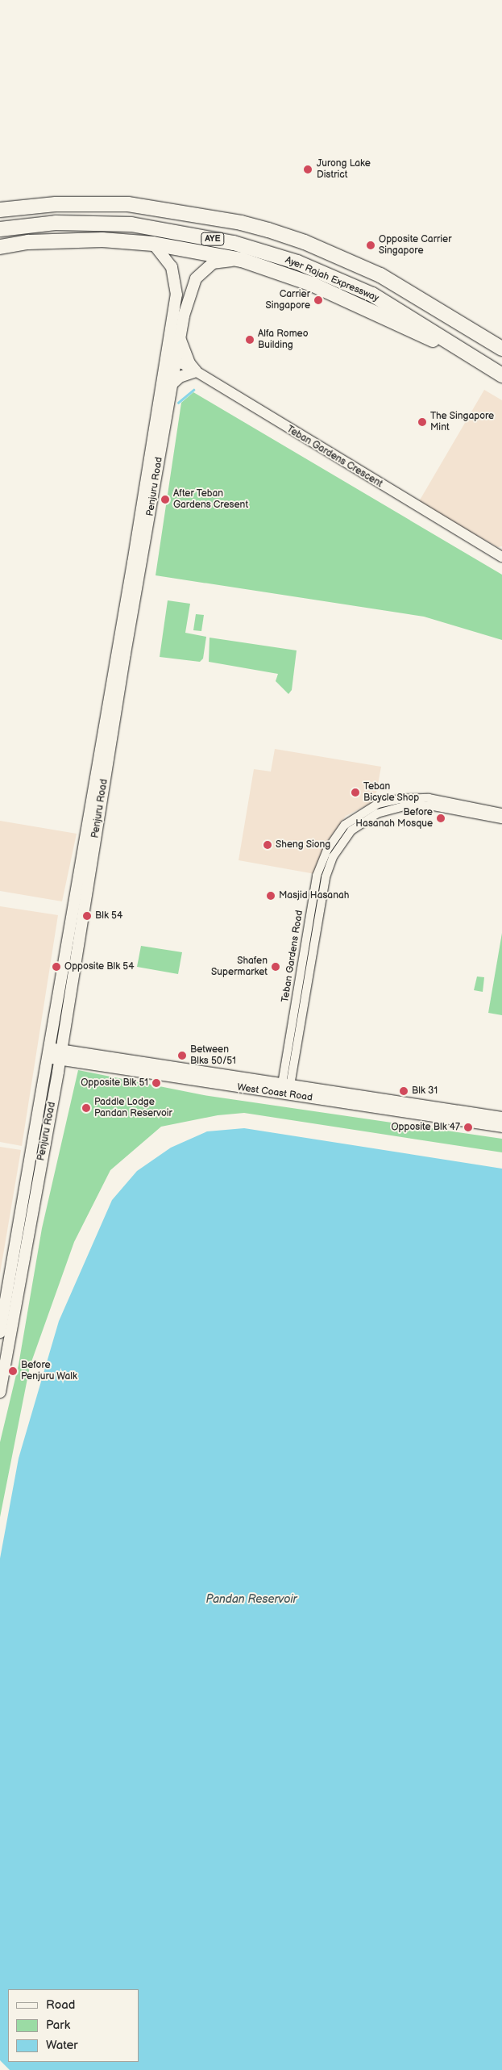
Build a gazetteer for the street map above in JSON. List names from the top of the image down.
{
  "streets": {
    "highway": ["AYE", "Ayer Rajah Expressway"],
    "main road": ["Penjuru Road", "West Coast Road"],
    "street": ["Teban Gardens Crescent", "Teban Gardens Road"]
  },
  "crossings": [
    ["Teban Gardens Crescent", "Penjuru Road"],
    ["Penjuru Road", "West Coast Road"],
    ["Teban Gardens Road", "West Coast Road"]
  ],
  "water": ["Pandan Reservoir"],
  "places": [
    "Jurong Lake District",
    "Opposite Carrier Singapore",
    "Carrier Singapore",
    "Alfa Romeo Building",
    "The Singapore Mint",
    "After Teban Gardens Cresent",
    "Teban Bicycle Shop",
    "Before Hasanah Mosque",
    "Sheng Siong",
    "Masjid Hasanah",
    "Blk 54",
    "Opposite Blk 54",
    "Shafen Supermarket",
    "Between Blks 50/51",
    "Opposite Blk 51",
    "Blk 31",
    "Paddle Lodge Pandan Reservoir",
    "Opposite Blk 47",
    "Before Penjuru Walk"
  ],
  "legend": ["Road", "Park", "Water"]
}
